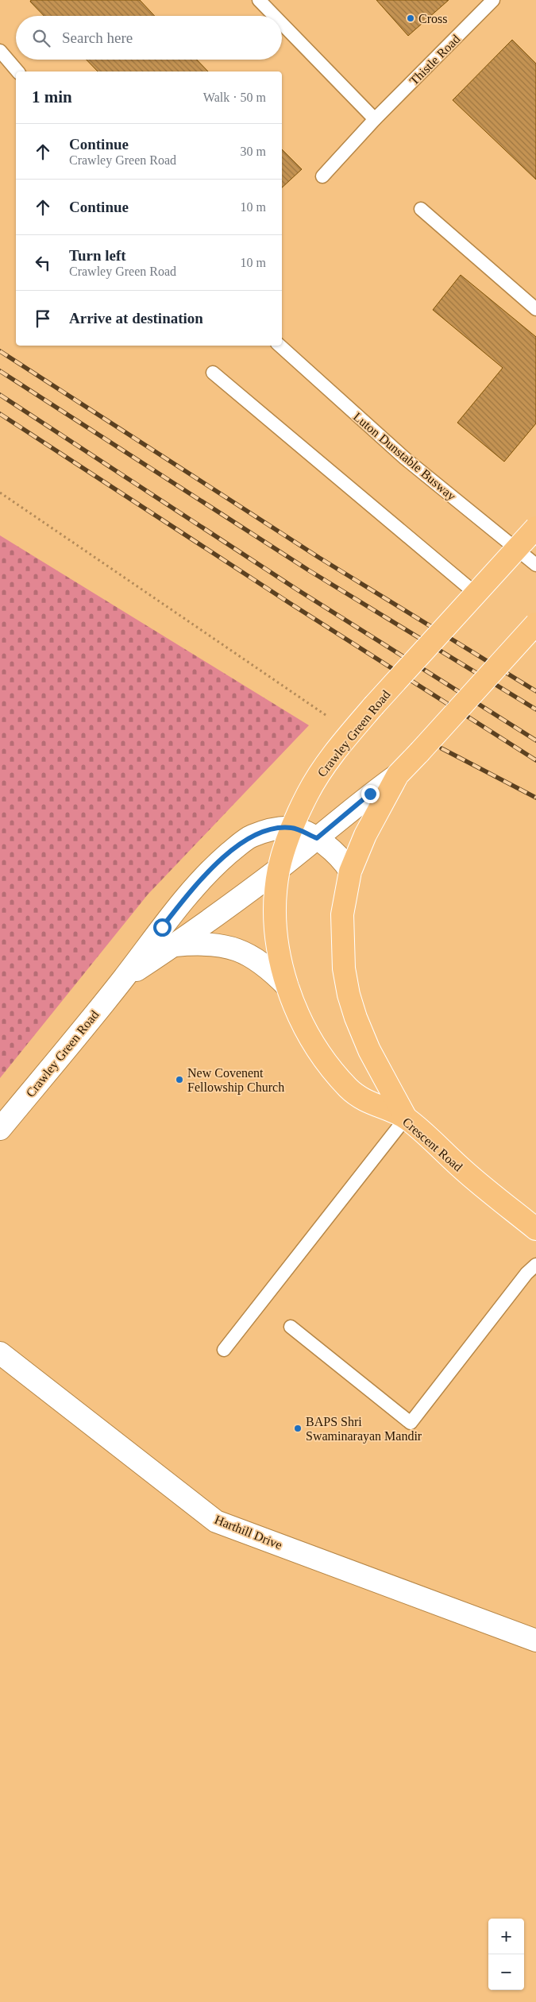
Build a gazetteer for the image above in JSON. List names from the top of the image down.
{
  "streets": {
    "highway": ["Crawley Green Road", "Crescent Road"],
    "street": ["Harthill Drive"],
    "lane": ["Thistle Road", "Luton Dunstable Busway"]
  },
  "crossings": [
    ["Crawley Green Road", "Crescent Road"]
  ],
  "places": ["Cross", "New Covenent Fellowship Church", "BAPS Shri Swaminarayan Mandir"],
  "page": {
    "search": "Search here",
    "heading": ["1 min", "Walk · 50 m"],
    "list": [
      ["Continue", "Crawley Green Road", "30 m"],
      ["Continue", "10 m"],
      ["Turn left", "Crawley Green Road", "10 m"],
      "Arrive at destination"
    ],
    "map_buttons": ["+", "−"]
  }
}
